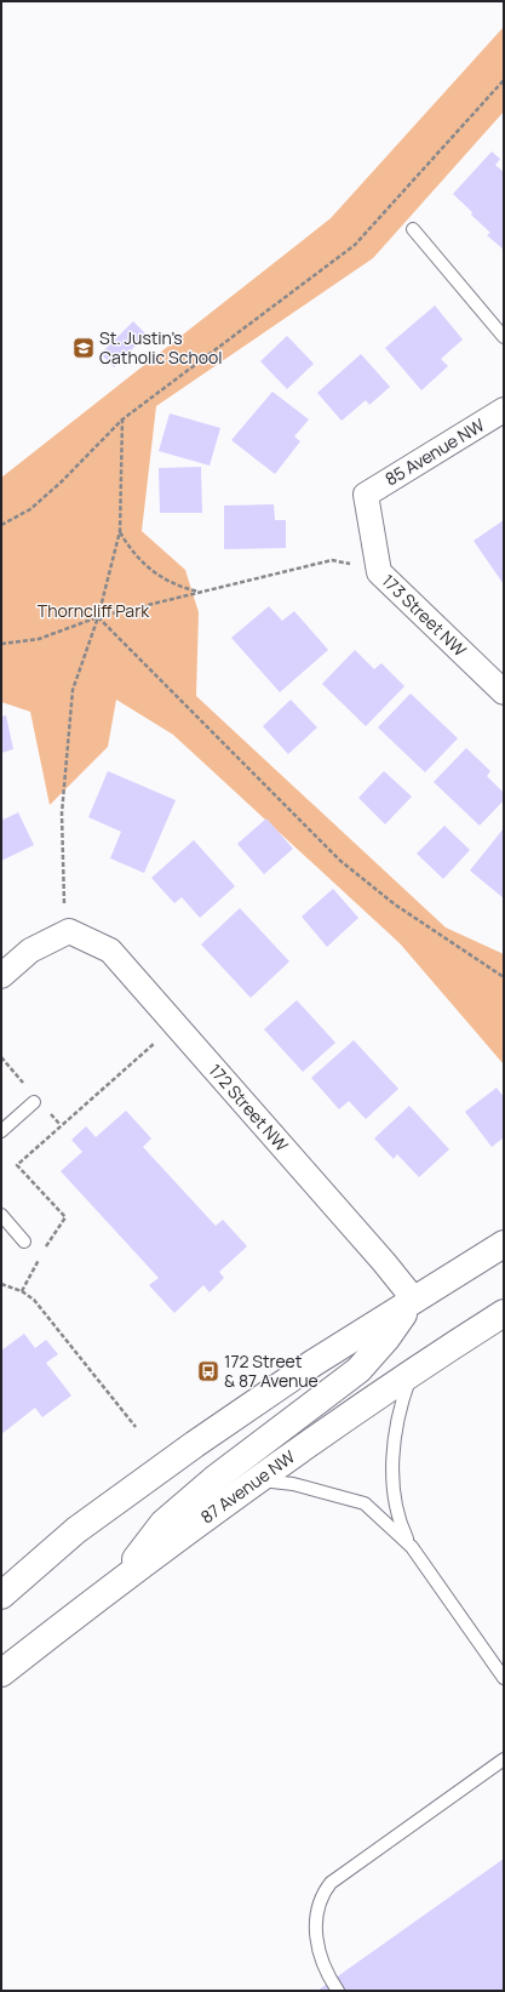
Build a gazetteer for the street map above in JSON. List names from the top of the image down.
{
  "streets": {
    "main road": ["87 Avenue NW"],
    "street": ["85 Avenue NW", "173 Street NW", "172 Street NW"]
  },
  "crossings": [
    ["85 Avenue NW", "173 Street NW"]
  ],
  "parks": ["Thorncliff Park"],
  "places": {
    "school or university": ["St. Justin’s Catholic School"],
    "bus stop": ["172 Street & 87 Avenue"]
  }
}
